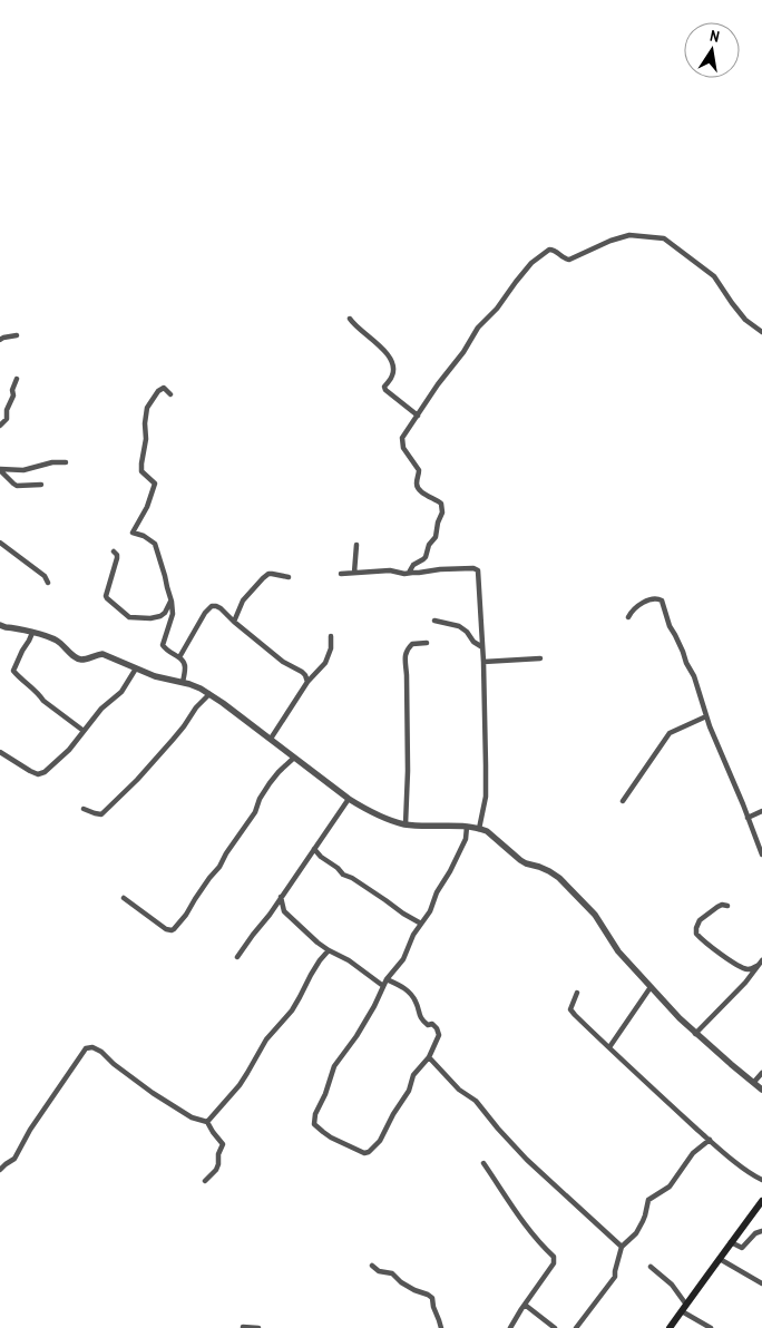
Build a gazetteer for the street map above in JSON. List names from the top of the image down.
{
  "north": "top"
}
